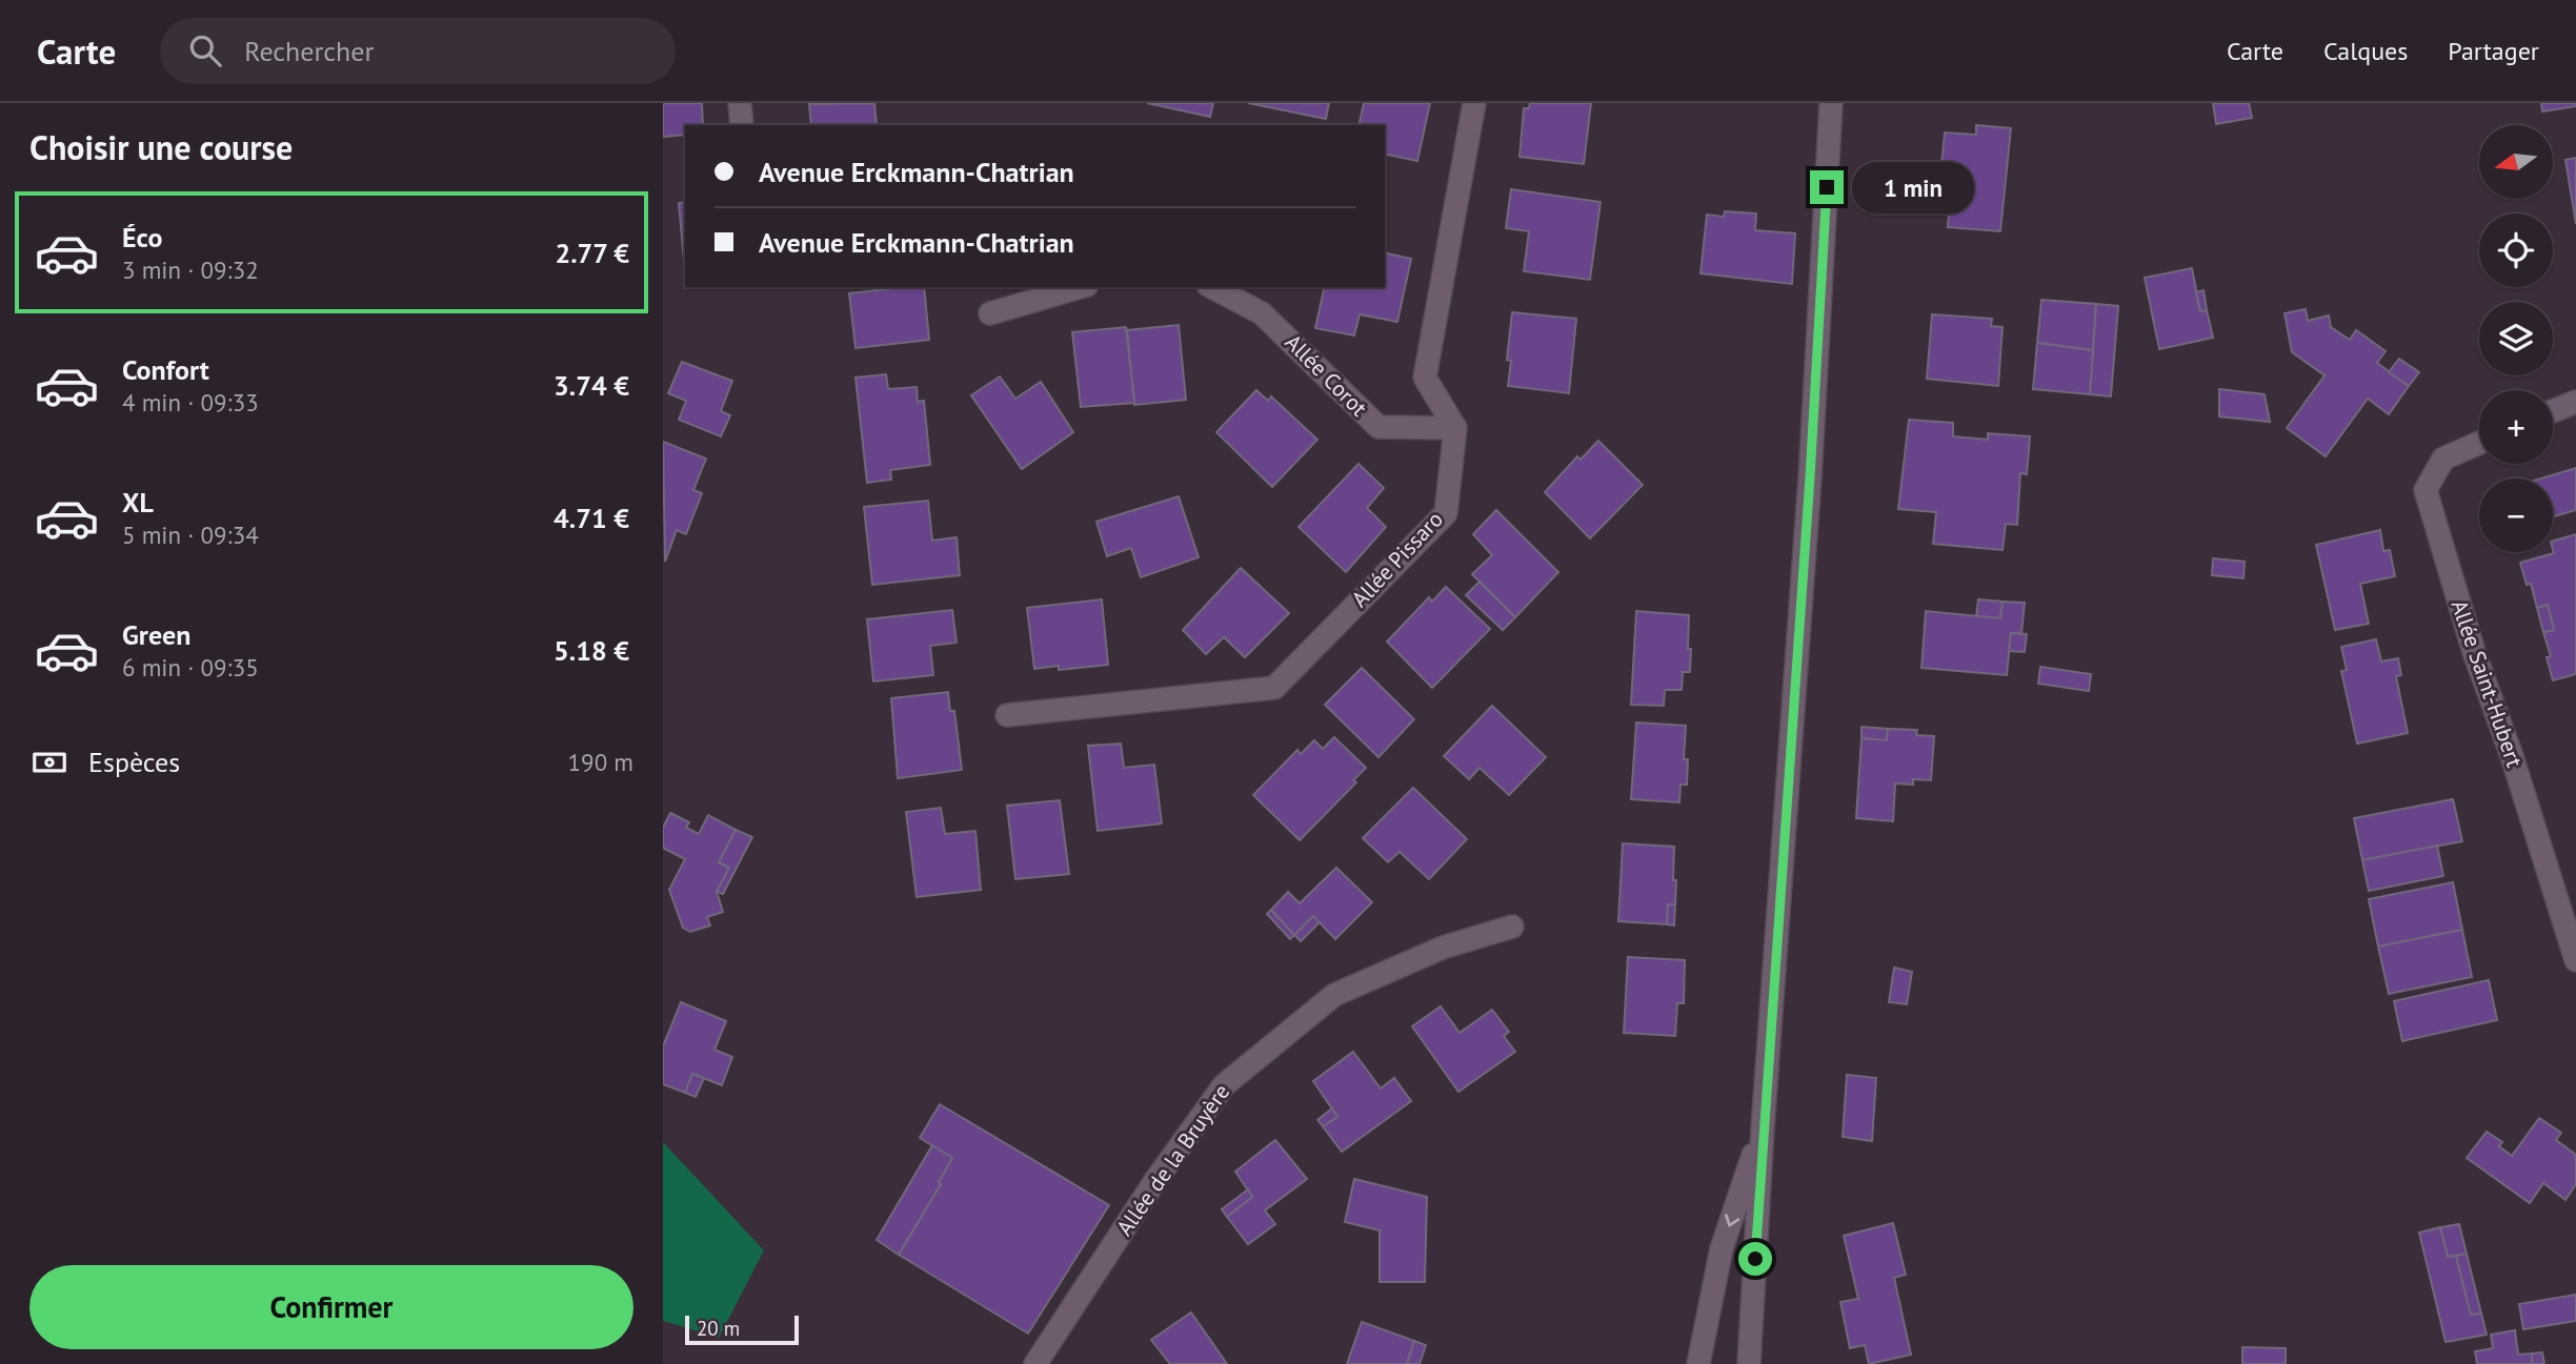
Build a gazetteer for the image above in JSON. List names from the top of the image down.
{
  "streets": {
    "street": [
      "Allée Corot",
      "Allée Pissaro",
      "Allée Saint-Hubert",
      "Allée de la Bruyère"
    ]
  },
  "crossings": [
    ["Allée Corot", "Allée Pissaro"]
  ],
  "scale_bar": "20 m",
  "north": "left",
  "page": {
    "header": "Carte",
    "search": "Rechercher",
    "nav": ["Carte", "Calques", "Partager"],
    "heading": "Choisir une course",
    "map_buttons": ["+", "−"],
    "banner": ["Avenue Erckmann-Chatrian", "Avenue Erckmann-Chatrian"],
    "bubble": "1 min",
    "list": [
      {
        "name": "Éco",
        "note": "3 min · 09:32",
        "value": "2.77 €"
      },
      {
        "name": "Confort",
        "note": "4 min · 09:33",
        "value": "3.74 €"
      },
      {
        "name": "XL",
        "note": "5 min · 09:34",
        "value": "4.71 €"
      },
      {
        "name": "Green",
        "note": "6 min · 09:35",
        "value": "5.18 €"
      }
    ],
    "pay": ["Espèces", "190 m"],
    "buttons": "Confirmer",
    "scale": "20 m"
  }
}
